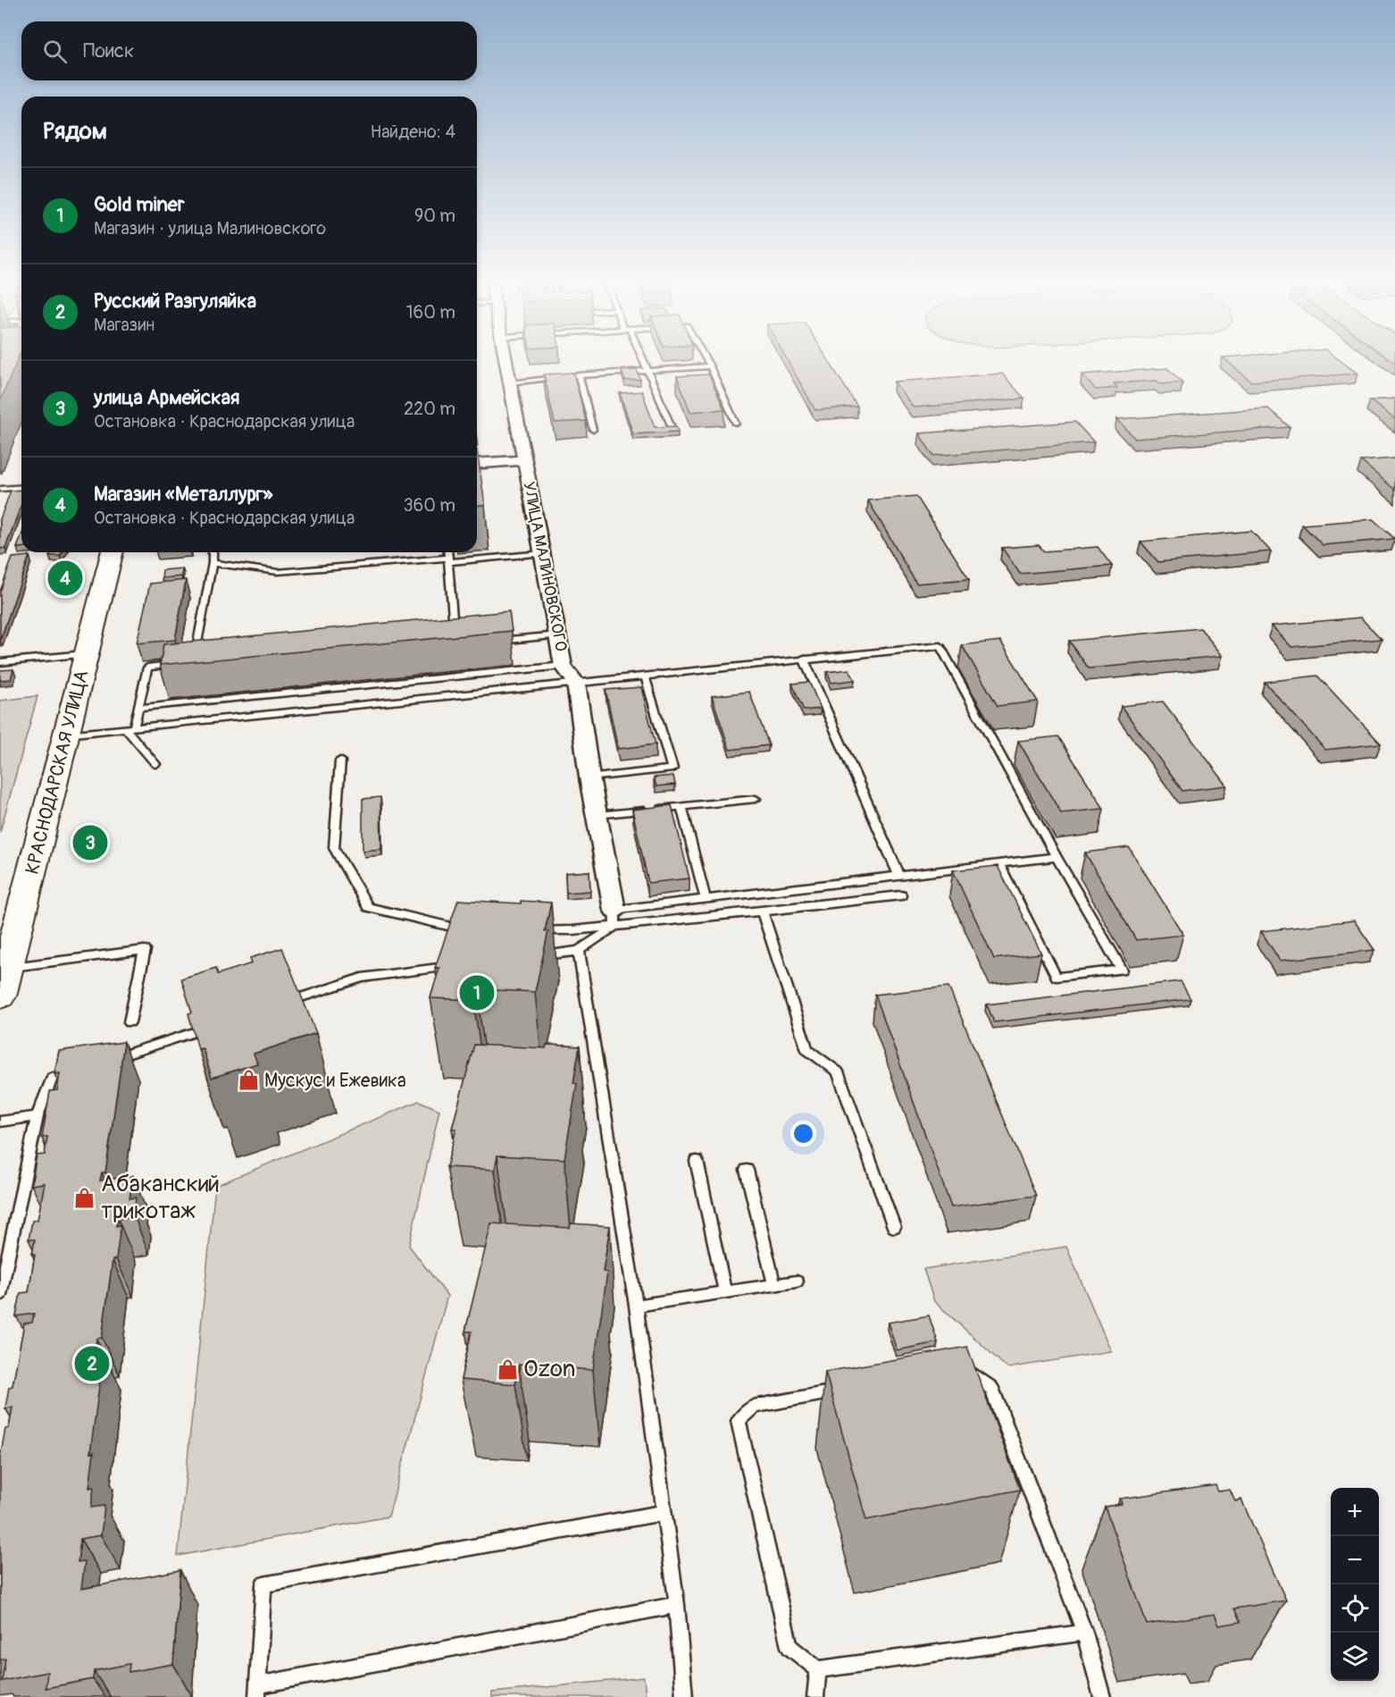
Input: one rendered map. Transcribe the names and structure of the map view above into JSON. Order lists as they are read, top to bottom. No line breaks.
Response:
{"streets":{"main road":["КРАСНОДАРСКАЯ УЛИЦА"],"street":["УЛИЦА МАЛИНОВСКОГО"]},"places":{"shop":["Мускус и Ежевика","Абаканский трикотаж","Ozon"]},"page":{"search":"Поиск","heading":["Рядом","Найдено: 4"],"list":[{"mark":"1","name":"Gold miner","note":"Магазин · улица Малиновского","value":"90 m"},{"mark":"2","name":"Русский Разгуляйка","note":"Магазин","value":"160 m"},{"mark":"3","name":"улица Армейская","note":"Остановка · Краснодарская улица","value":"220 m"},{"mark":"4","name":"Магазин «Металлург»","note":"Остановка · Краснодарская улица","value":"360 m"}],"pins":["4","3","1","2"],"map_buttons":["+","−"]}}
